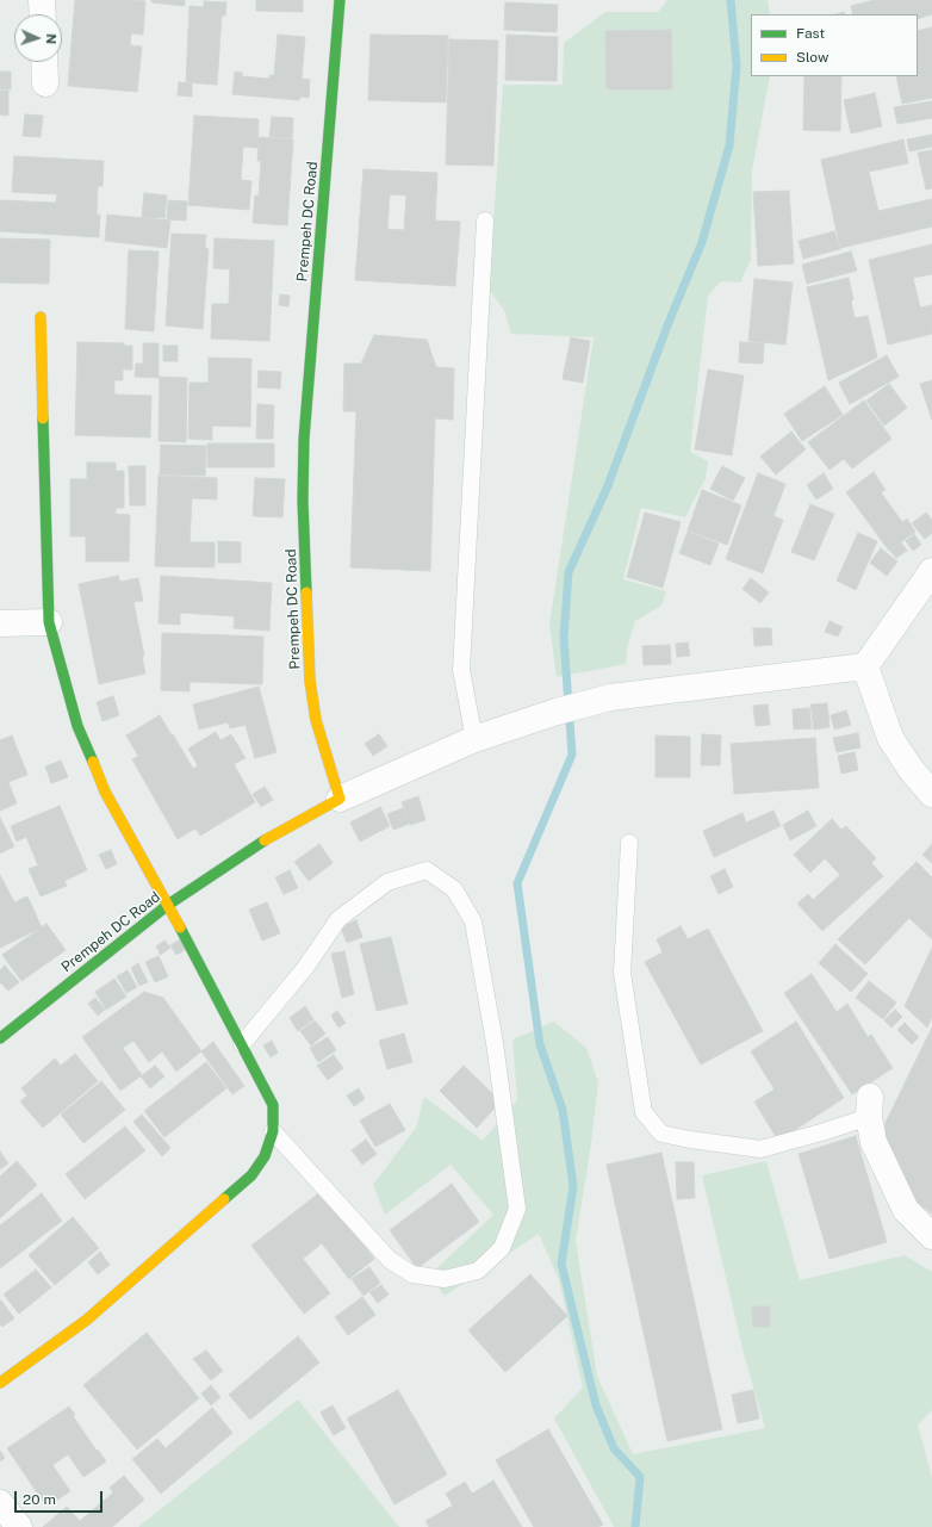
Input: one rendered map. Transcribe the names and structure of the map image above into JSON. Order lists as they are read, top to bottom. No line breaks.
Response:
{"streets":{"street":["Prempeh DC Road"]},"legend":["Fast","Slow"],"scale_bar":"20 m","north":"right"}
